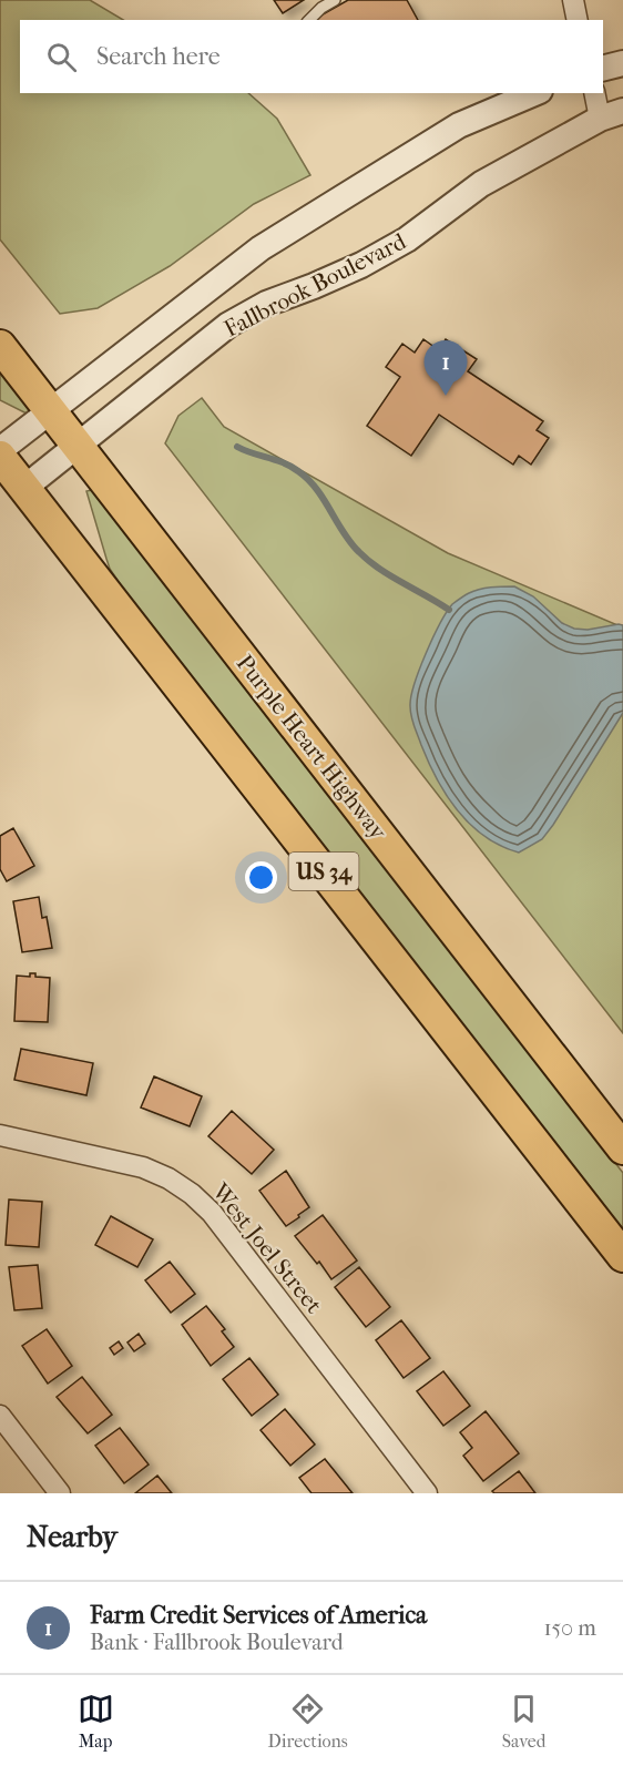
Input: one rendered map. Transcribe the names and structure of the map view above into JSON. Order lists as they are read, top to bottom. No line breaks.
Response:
{"streets":{"main road":["Purple Heart Highway","US 34"],"street":["Fallbrook Boulevard","West Joel Street"]},"crossings":[["Fallbrook Boulevard","Purple Heart Highway"],["Fallbrook Boulevard","US 34"]],"page":{"search":"Search here","pins":"1","heading":"Nearby","list":[{"mark":"1","name":"Farm Credit Services of America","note":"Bank · Fallbrook Boulevard","value":"150 m"}],"nav":["Map","Directions","Saved"]}}
